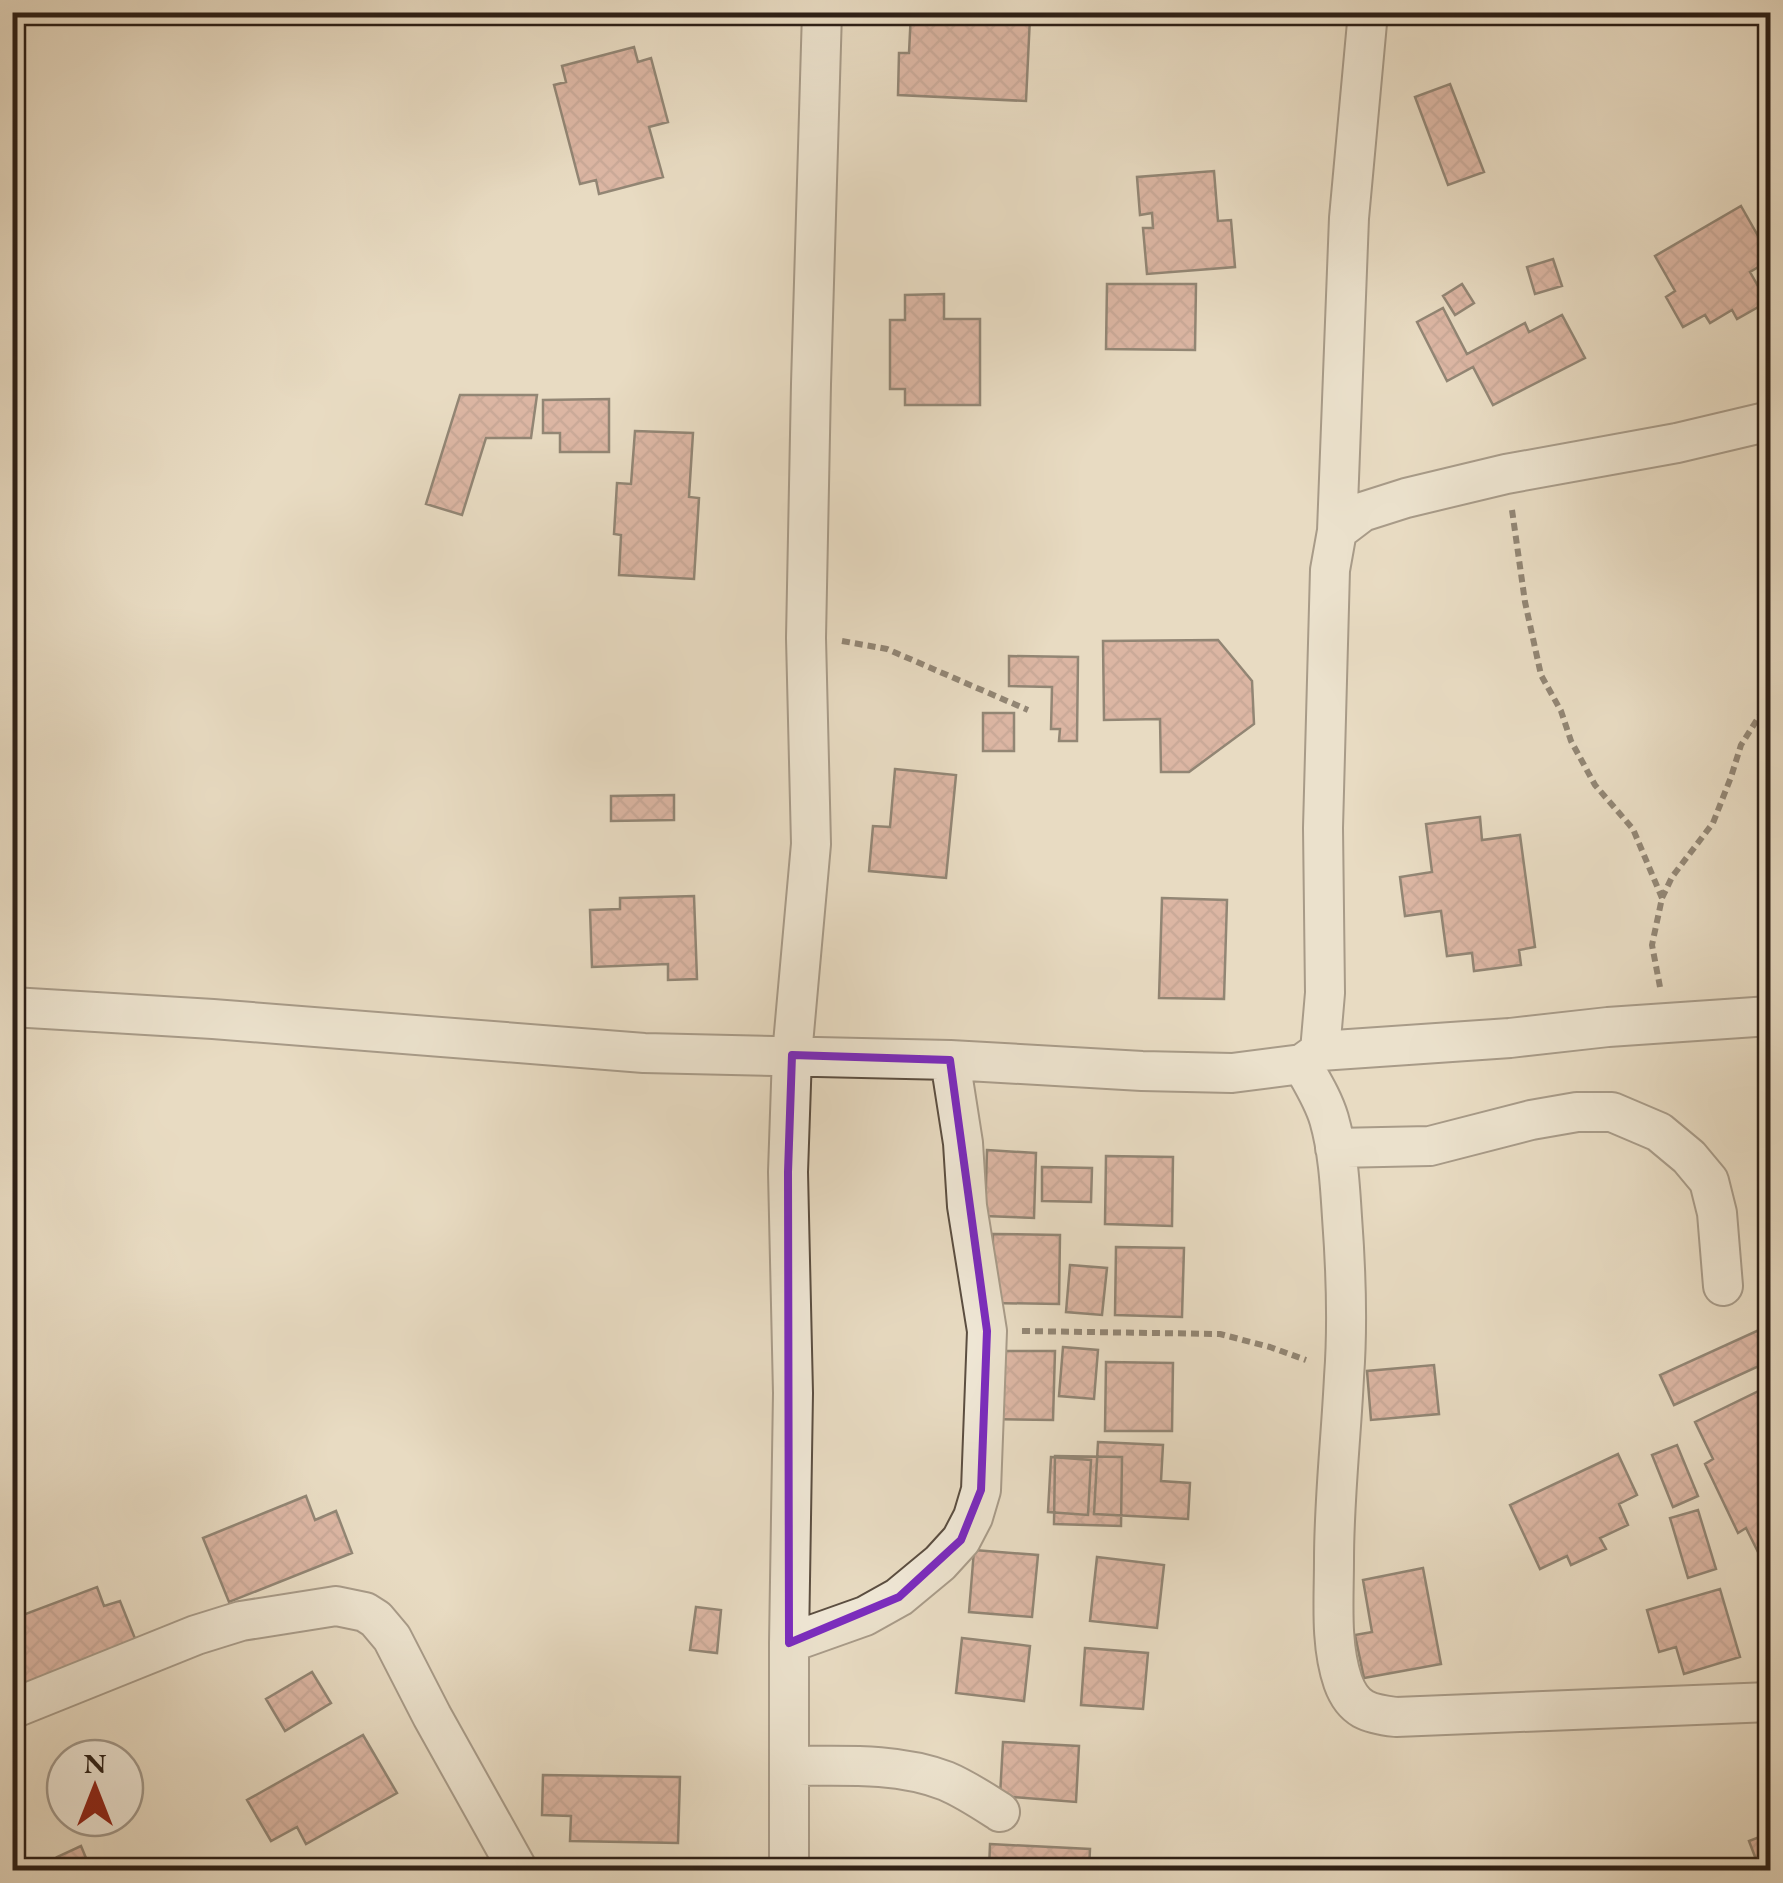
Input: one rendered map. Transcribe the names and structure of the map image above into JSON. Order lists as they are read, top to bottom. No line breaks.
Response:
{"north":"top"}
